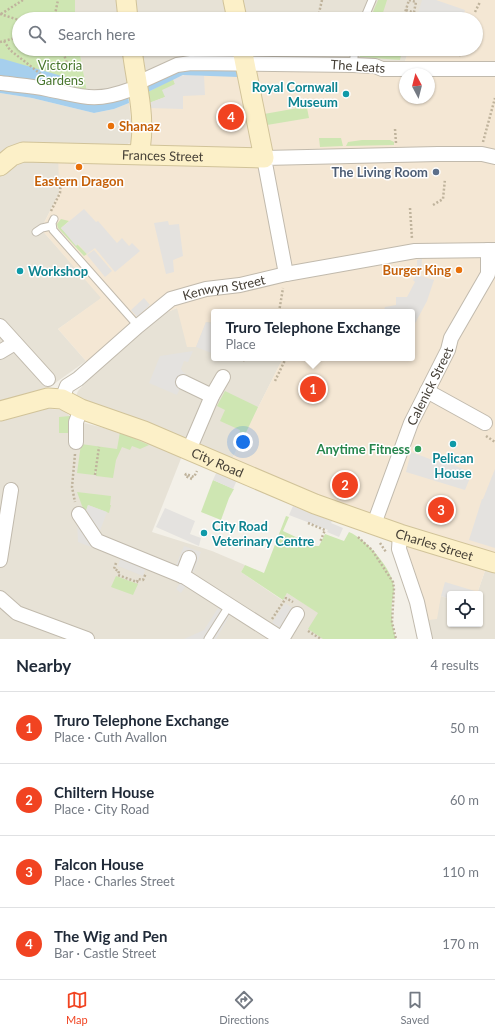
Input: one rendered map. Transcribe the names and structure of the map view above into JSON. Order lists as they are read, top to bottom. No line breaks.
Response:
{"streets":{"street":["The Leats","Frances Street","Kenwyn Street","Calenick Street","City Road","Charles Street"]},"crossings":[["Kenwyn Street","Calenick Street"],["Kenwyn Street","City Road"],["Calenick Street","City Road"],["Calenick Street","Charles Street"],["City Road","Charles Street"]],"parks":["Victoria Gardens"],"places":["Royal Cornwall Museum","Shanaz","Eastern Dragon","The Living Room","Burger King","Workshop","Pelican House","Anytime Fitness","City Road Veterinary Centre"],"north":"top","page":{"search":"Search here","pins":["4","1","2","3"],"popup":["Truro Telephone Exchange","Place"],"heading":["Nearby","4 results"],"list":[{"mark":"1","name":"Truro Telephone Exchange","note":"Place · Cuth Avallon","value":"50 m"},{"mark":"2","name":"Chiltern House","note":"Place · City Road","value":"60 m"},{"mark":"3","name":"Falcon House","note":"Place · Charles Street","value":"110 m"},{"mark":"4","name":"The Wig and Pen","note":"Bar · Castle Street","value":"170 m"}],"nav":["Map","Directions","Saved"]}}
